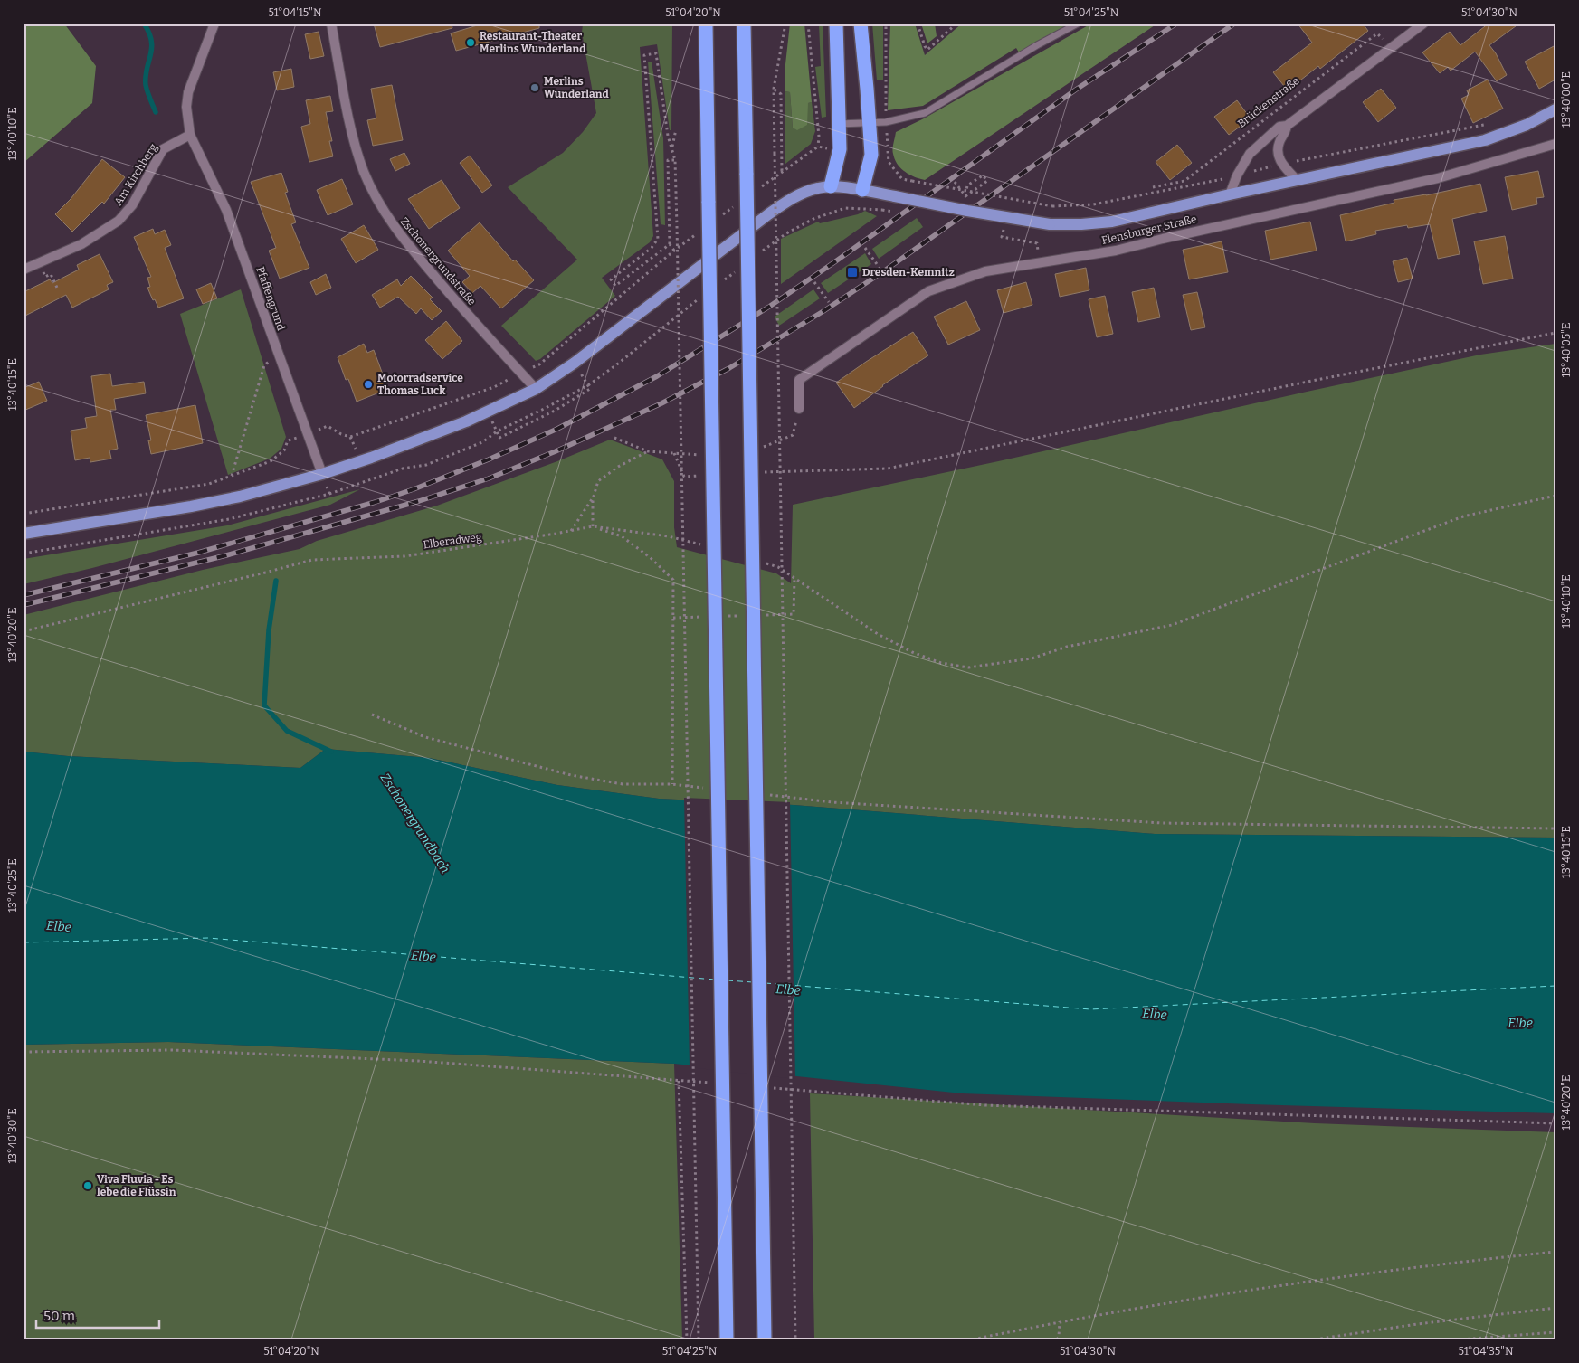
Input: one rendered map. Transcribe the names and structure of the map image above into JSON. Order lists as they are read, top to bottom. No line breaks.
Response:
{"streets":{"street":["Am Kirchberg","Flensburger Straße","Zschonergrundstraße","Pfaffengrund"],"path":["Brückenstraße","Elberadweg"]},"crossings":[["Am Kirchberg","Pfaffengrund"]],"water":["Zschonergrundbach","Elbe"],"places":{"other":["Restaurant-Theater Merlins Wunderland","Merlins Wunderland","Motorradservice Thomas Luck","Viva Fluvia - Es lebe die Flüssin"],"transit":["Dresden-Kemnitz"]},"scale_bar":"50 m","coordinates":["51°04'15\"N","51°04'20\"N","51°04'25\"N","51°04'30\"N","13°40'00\"E","13°40'10\"E","13°40'05\"E","13°40'15\"E","13°40'20\"E","13°40'25\"E","13°40'30\"E","51°04'35\"N"]}
